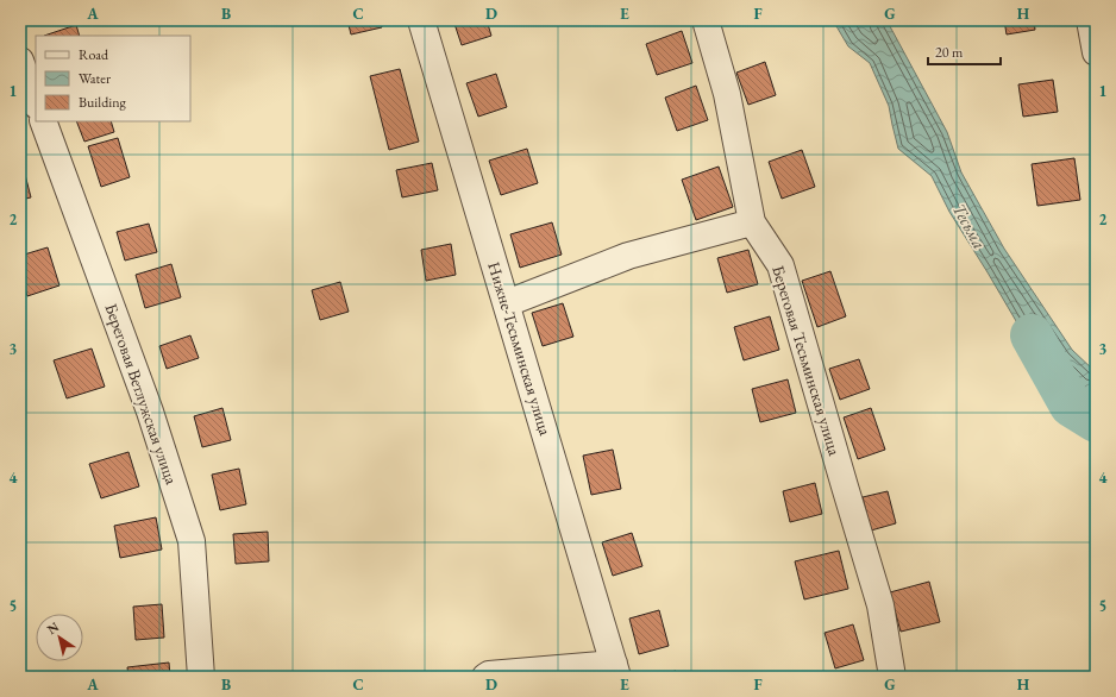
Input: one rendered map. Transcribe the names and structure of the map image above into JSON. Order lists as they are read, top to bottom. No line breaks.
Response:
{"streets":{"street":["Нижне-Тесьминская улица","Береговая Тесьминская улица","Береговая Ветлужская улица"]},"water":["Тесьма"],"legend":["Road","Water","Building"],"scale_bar":"20 m","north":"top left","grid":{"columns":["A","B","C","D","E","F","G","H"],"rows":["1","2","3","4","5"]}}
